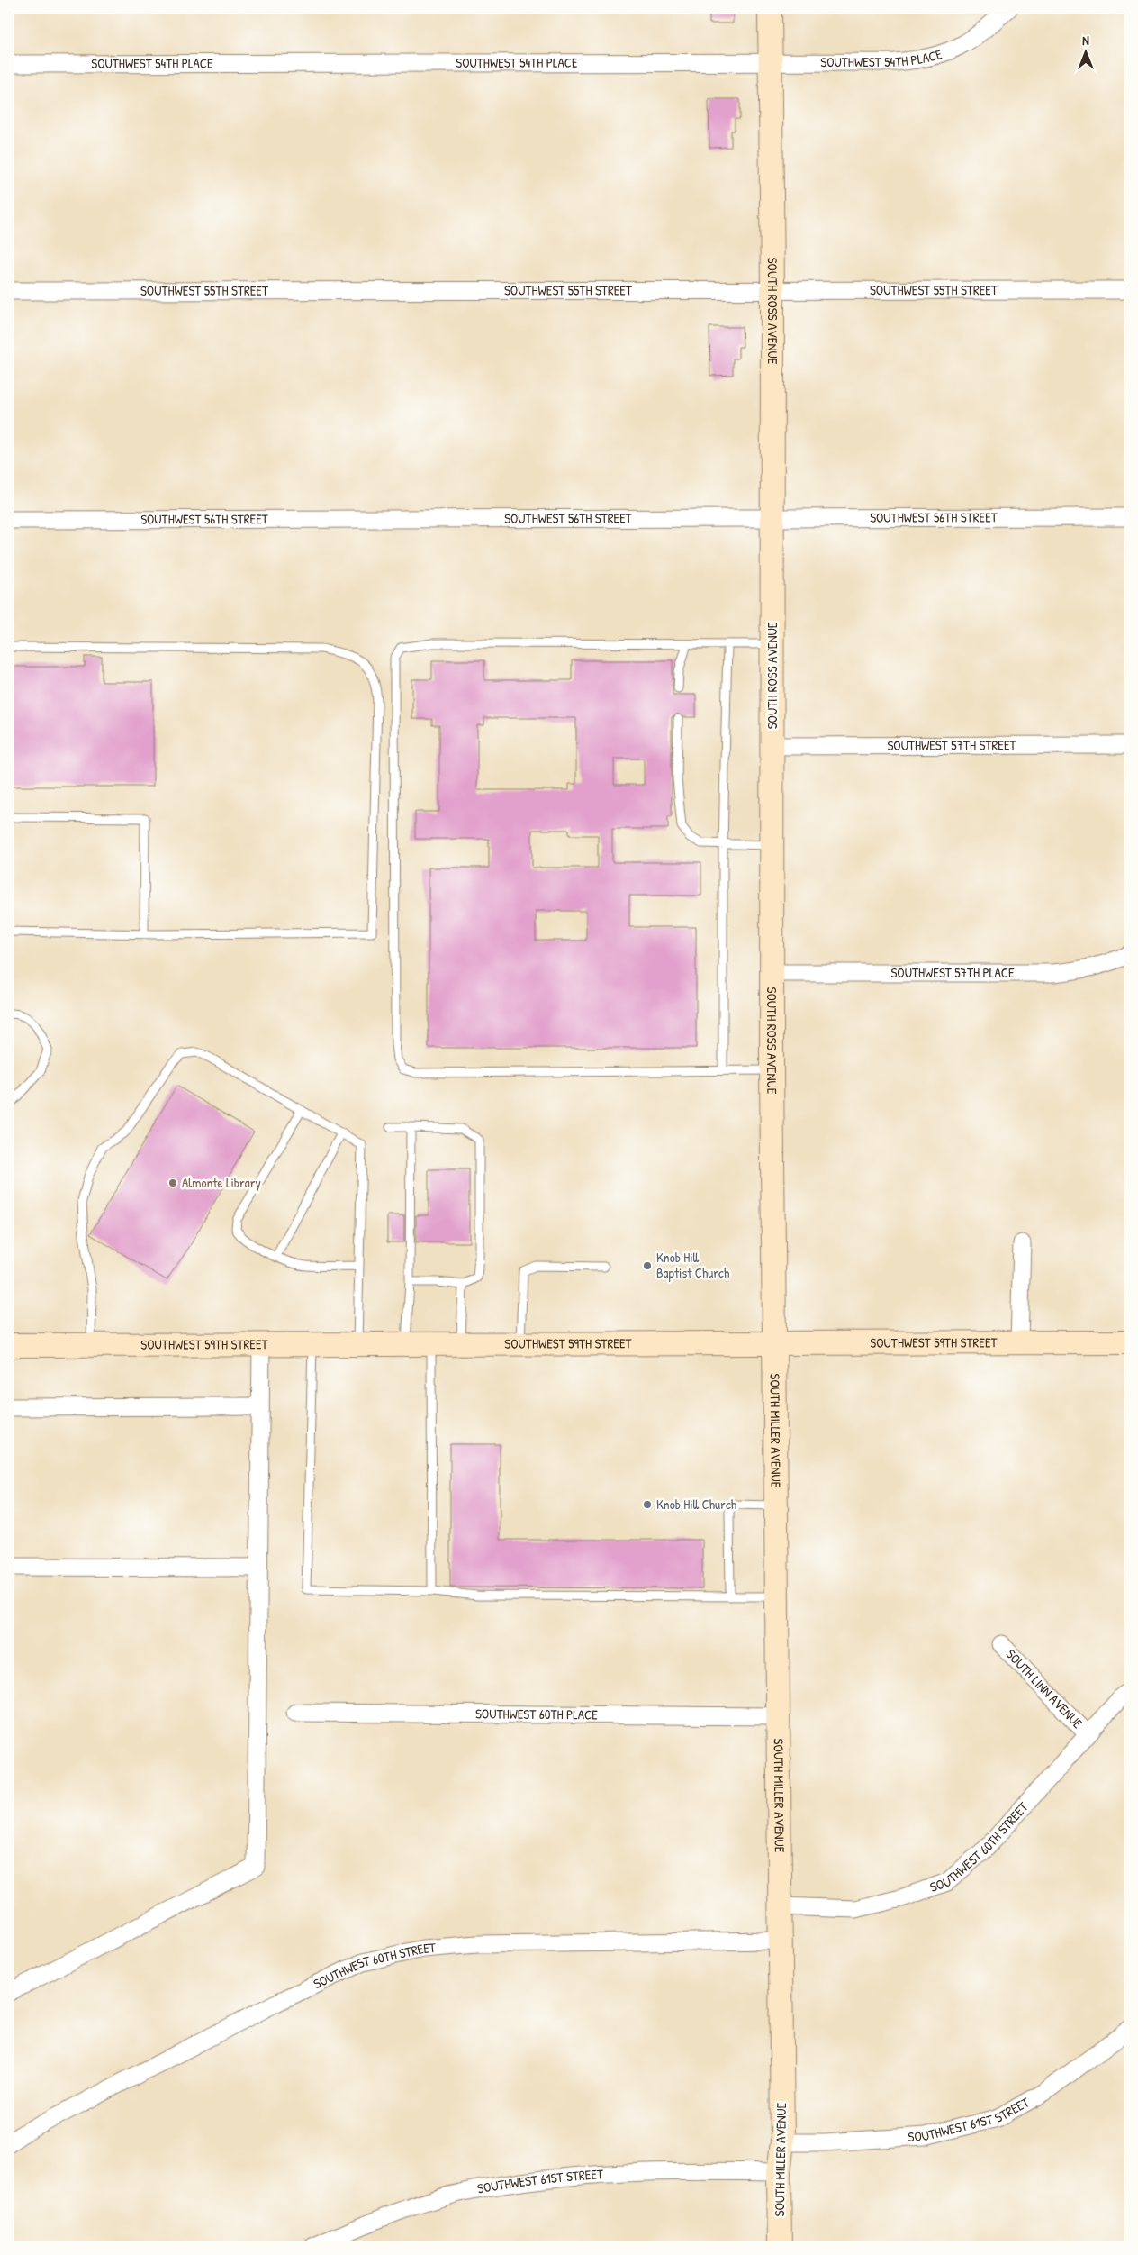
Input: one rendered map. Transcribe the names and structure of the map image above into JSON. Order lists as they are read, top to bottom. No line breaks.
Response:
{"streets":{"street":["SOUTHWEST 54TH PLACE","SOUTHWEST 55TH STREET","SOUTH ROSS AVENUE","SOUTHWEST 56TH STREET","SOUTHWEST 57TH STREET","SOUTHWEST 57TH PLACE","SOUTHWEST 59TH STREET","SOUTH MILLER AVENUE","SOUTH LINN AVENUE","SOUTHWEST 60TH PLACE","SOUTHWEST 60TH STREET","SOUTHWEST 61ST STREET"]},"crossings":[["SOUTHWEST 54TH PLACE","SOUTH ROSS AVENUE"],["SOUTHWEST 55TH STREET","SOUTH ROSS AVENUE"],["SOUTH ROSS AVENUE","SOUTHWEST 56TH STREET"],["SOUTH ROSS AVENUE","SOUTHWEST 57TH STREET"],["SOUTH ROSS AVENUE","SOUTHWEST 57TH PLACE"],["SOUTH ROSS AVENUE","SOUTHWEST 59TH STREET"],["SOUTH ROSS AVENUE","SOUTH MILLER AVENUE"],["SOUTHWEST 59TH STREET","SOUTH MILLER AVENUE"],["SOUTH MILLER AVENUE","SOUTHWEST 60TH PLACE"],["SOUTH MILLER AVENUE","SOUTHWEST 60TH STREET"],["SOUTH MILLER AVENUE","SOUTHWEST 61ST STREET"],["SOUTH LINN AVENUE","SOUTHWEST 60TH STREET"]],"places":["Almonte Library","Knob Hill Baptist Church","Knob Hill Church"],"north":"top"}
